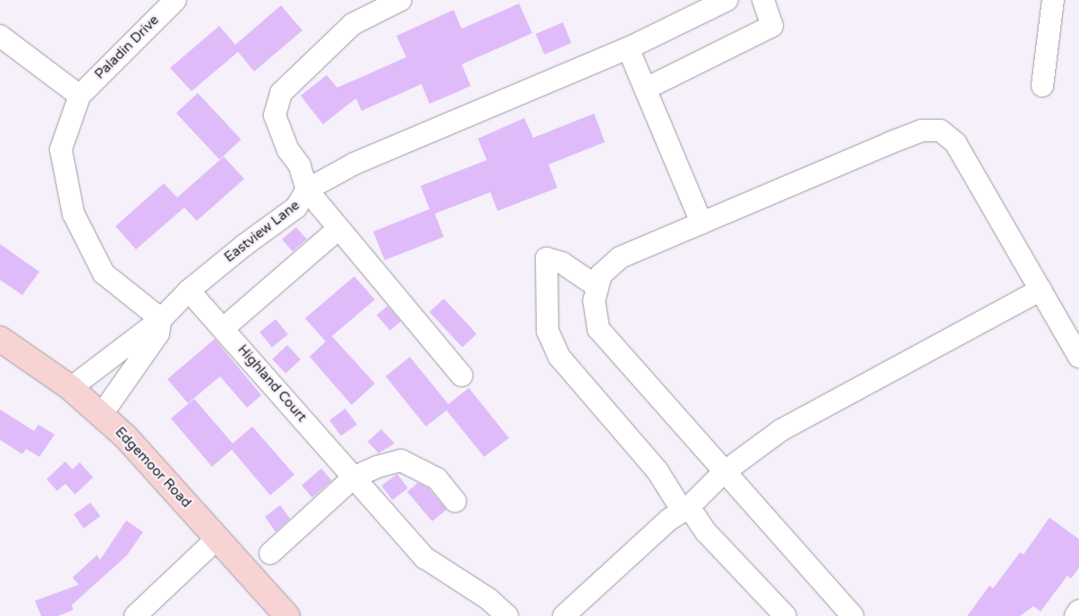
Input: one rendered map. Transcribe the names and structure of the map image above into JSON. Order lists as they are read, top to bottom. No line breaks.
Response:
{"streets":{"main road":["Edgemoor Road"],"street":["Paladin Drive","Eastview Lane","Highland Court"]},"crossings":[["Paladin Drive","Eastview Lane"],["Eastview Lane","Highland Court"],["Eastview Lane","Edgemoor Road"]]}
